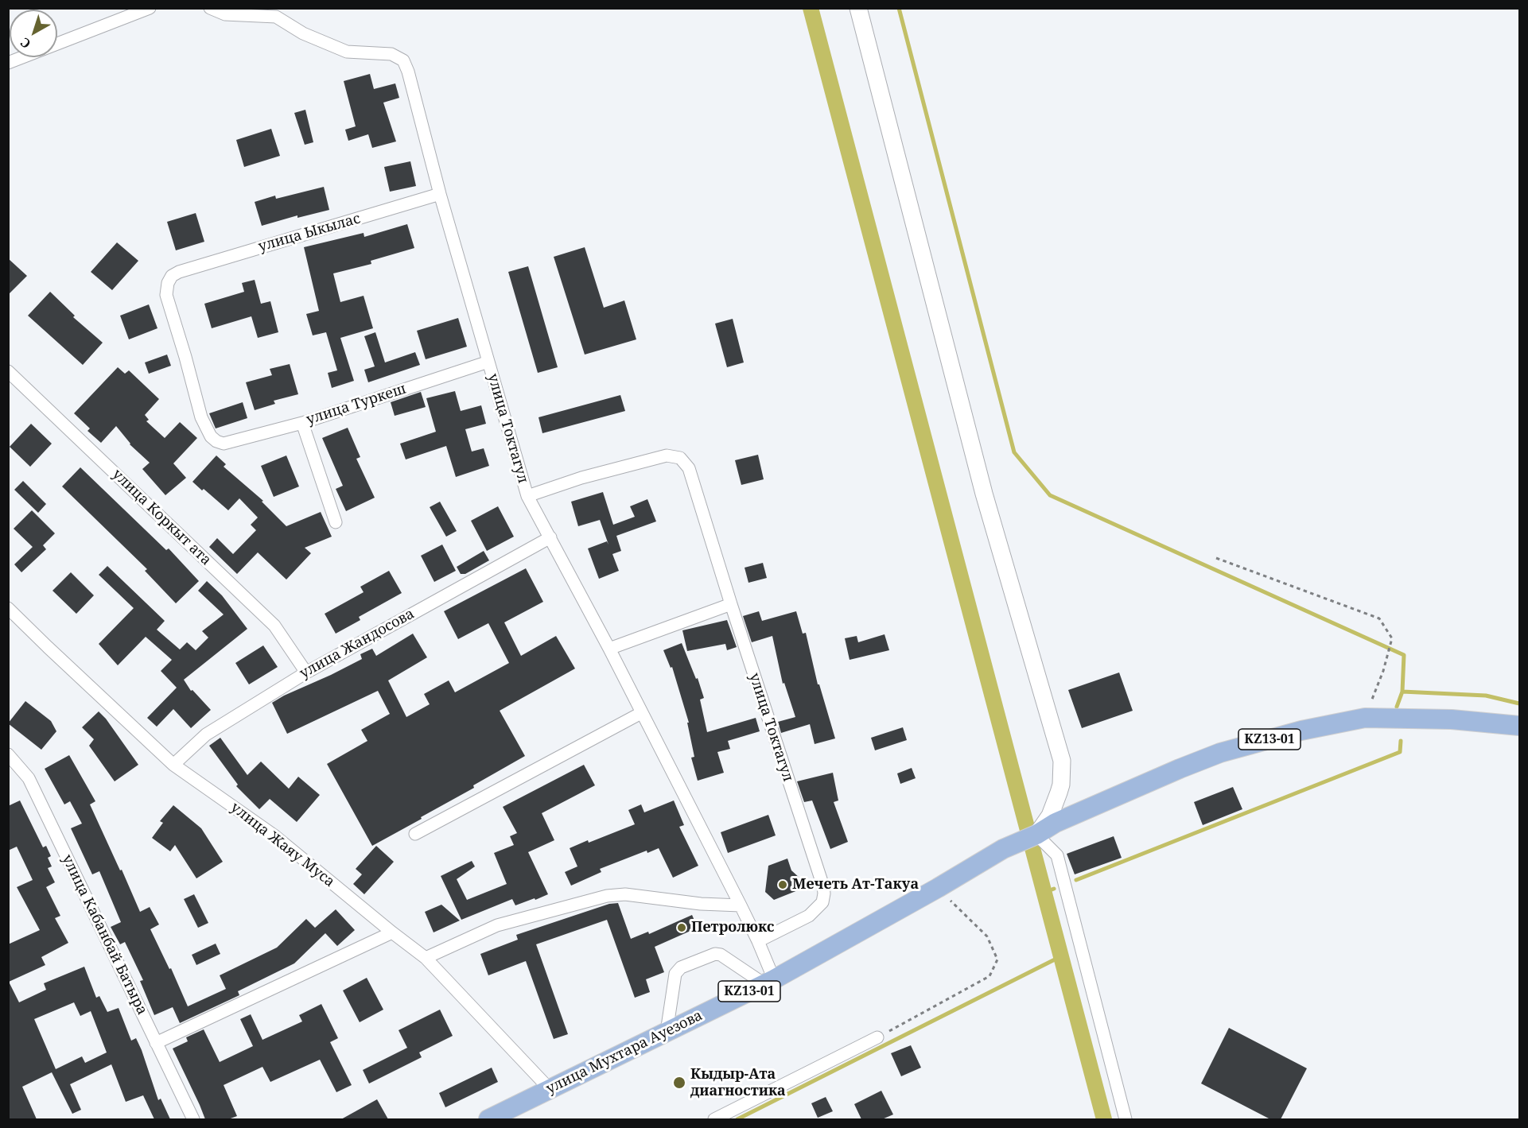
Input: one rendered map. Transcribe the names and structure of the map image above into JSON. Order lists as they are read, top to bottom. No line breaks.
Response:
{"streets":{"main road":["KZ13-01","улица Мухтара Ауезова"],"street":["улица Ыкылас","улица Туркеш","улица Токтагул","улица Коркыт ата","улица Жандосова","улица Жаяу Муса","улица Кабанбай Батыра"]},"crossings":[["улица Ыкылас","улица Туркеш"],["улица Ыкылас","улица Токтагул"],["улица Туркеш","улица Токтагул"],["улица Токтагул","улица Жандосова"],["улица Токтагул","улица Мухтара Ауезова"],["улица Коркыт ата","улица Жандосова"],["улица Жандосова","улица Жаяу Муса"],["KZ13-01","улица Мухтара Ауезова"],["улица Жаяу Муса","улица Мухтара Ауезова"]],"places":["Мечеть Ат-Такуа","Петролюкс","Кыдыр-Ата диагностика"],"north":"bottom left"}
